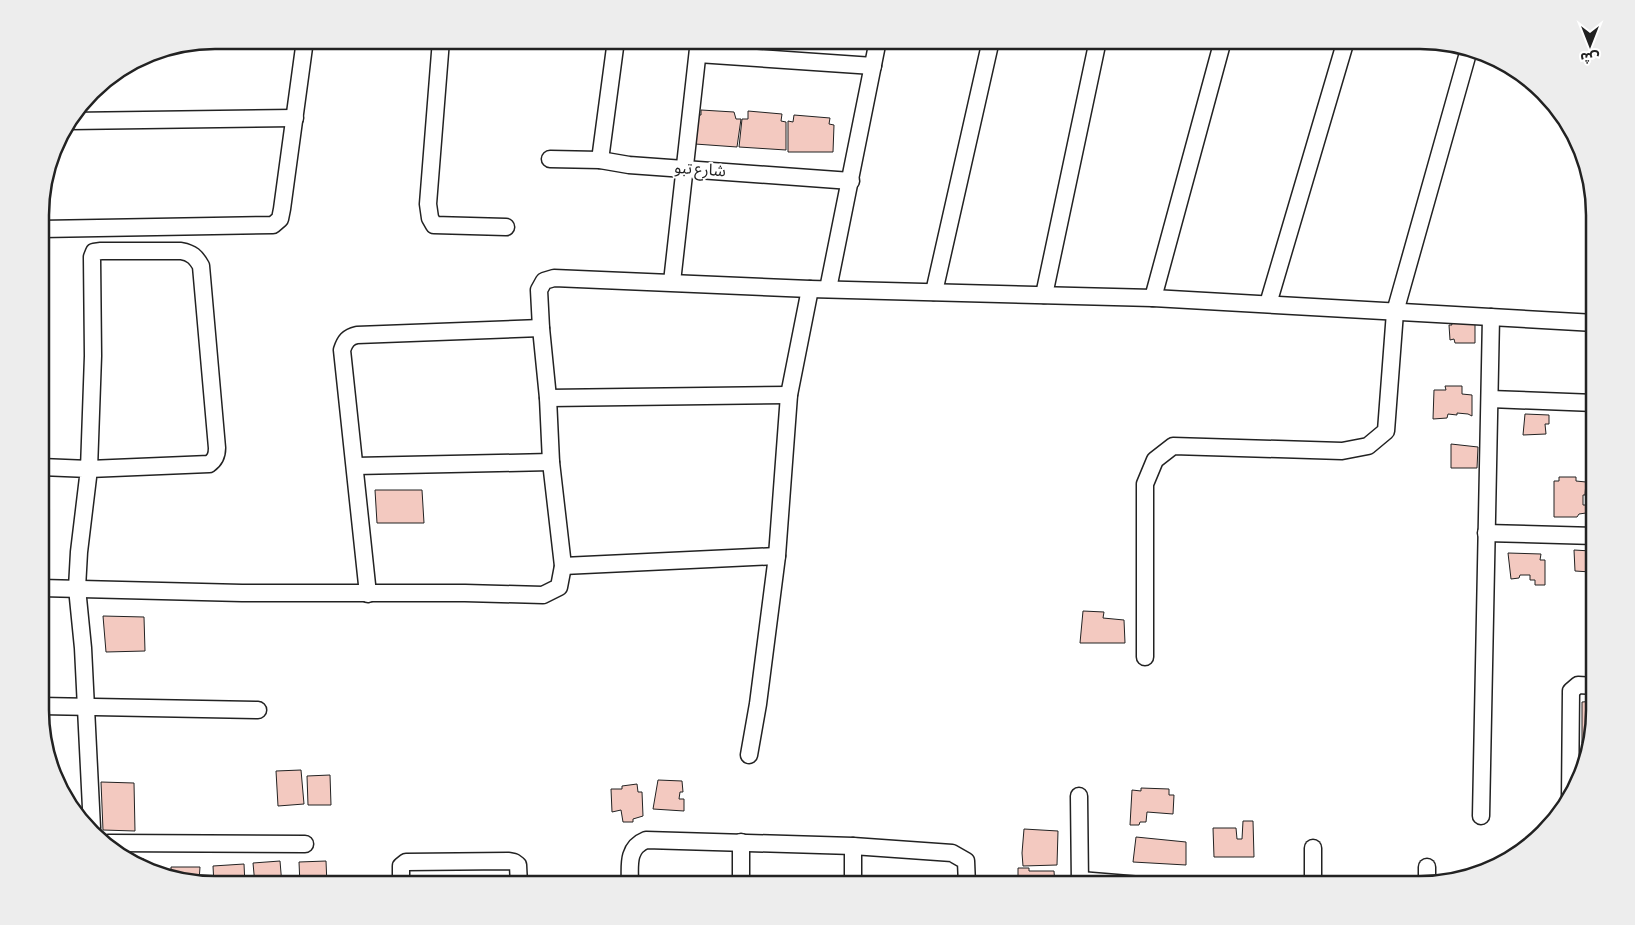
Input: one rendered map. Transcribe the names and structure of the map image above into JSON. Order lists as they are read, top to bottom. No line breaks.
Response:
{"streets":{"street":["شارع تبو"]},"north":"bottom"}
